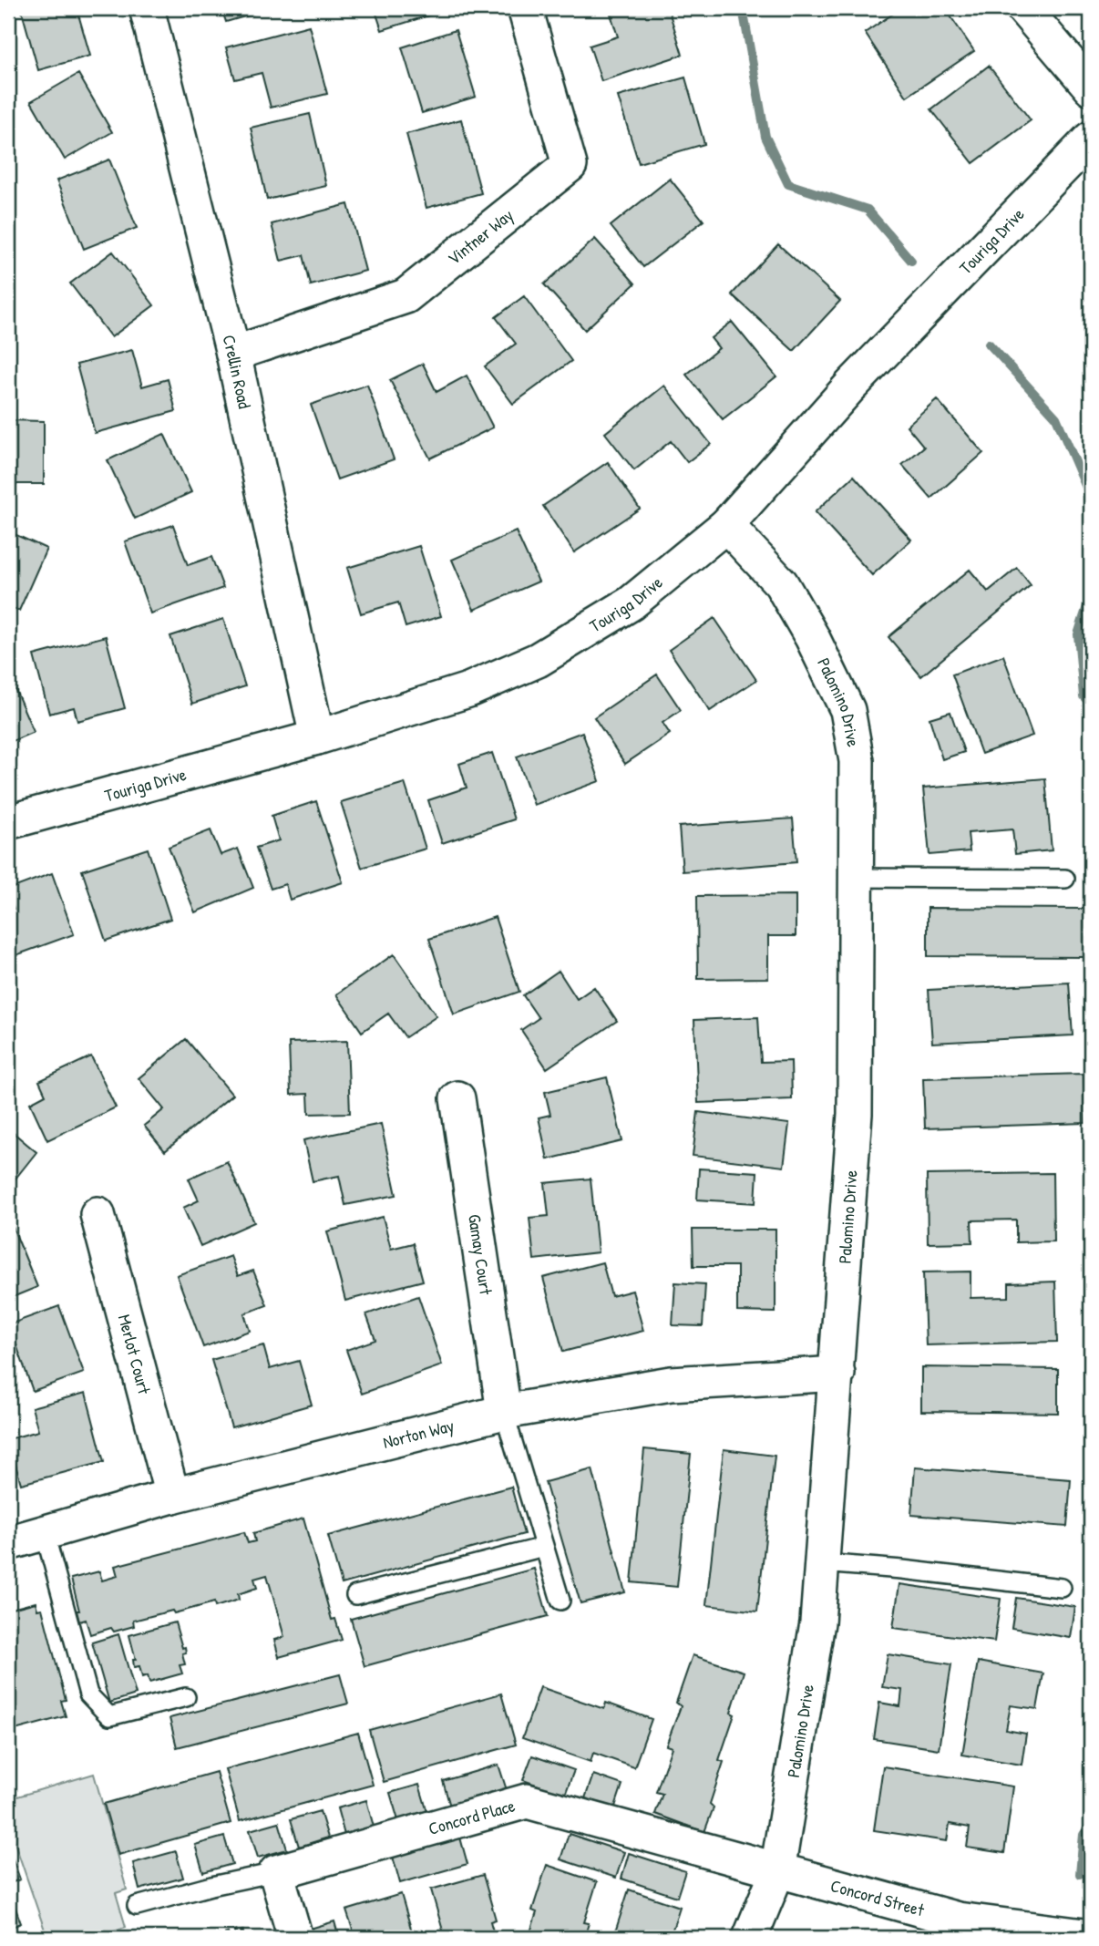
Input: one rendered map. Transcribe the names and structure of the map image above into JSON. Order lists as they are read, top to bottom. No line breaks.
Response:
{"streets":{"street":["Vintner Way","Touriga Drive","Crellin Road","Palomino Drive","Gamay Court","Merlot Court","Norton Way","Concord Place","Concord Street"]},"crossings":[["Vintner Way","Crellin Road"],["Touriga Drive","Crellin Road"],["Touriga Drive","Palomino Drive"],["Palomino Drive","Norton Way"],["Palomino Drive","Concord Place"],["Palomino Drive","Concord Street"],["Gamay Court","Norton Way"],["Merlot Court","Norton Way"],["Concord Place","Concord Street"]]}
